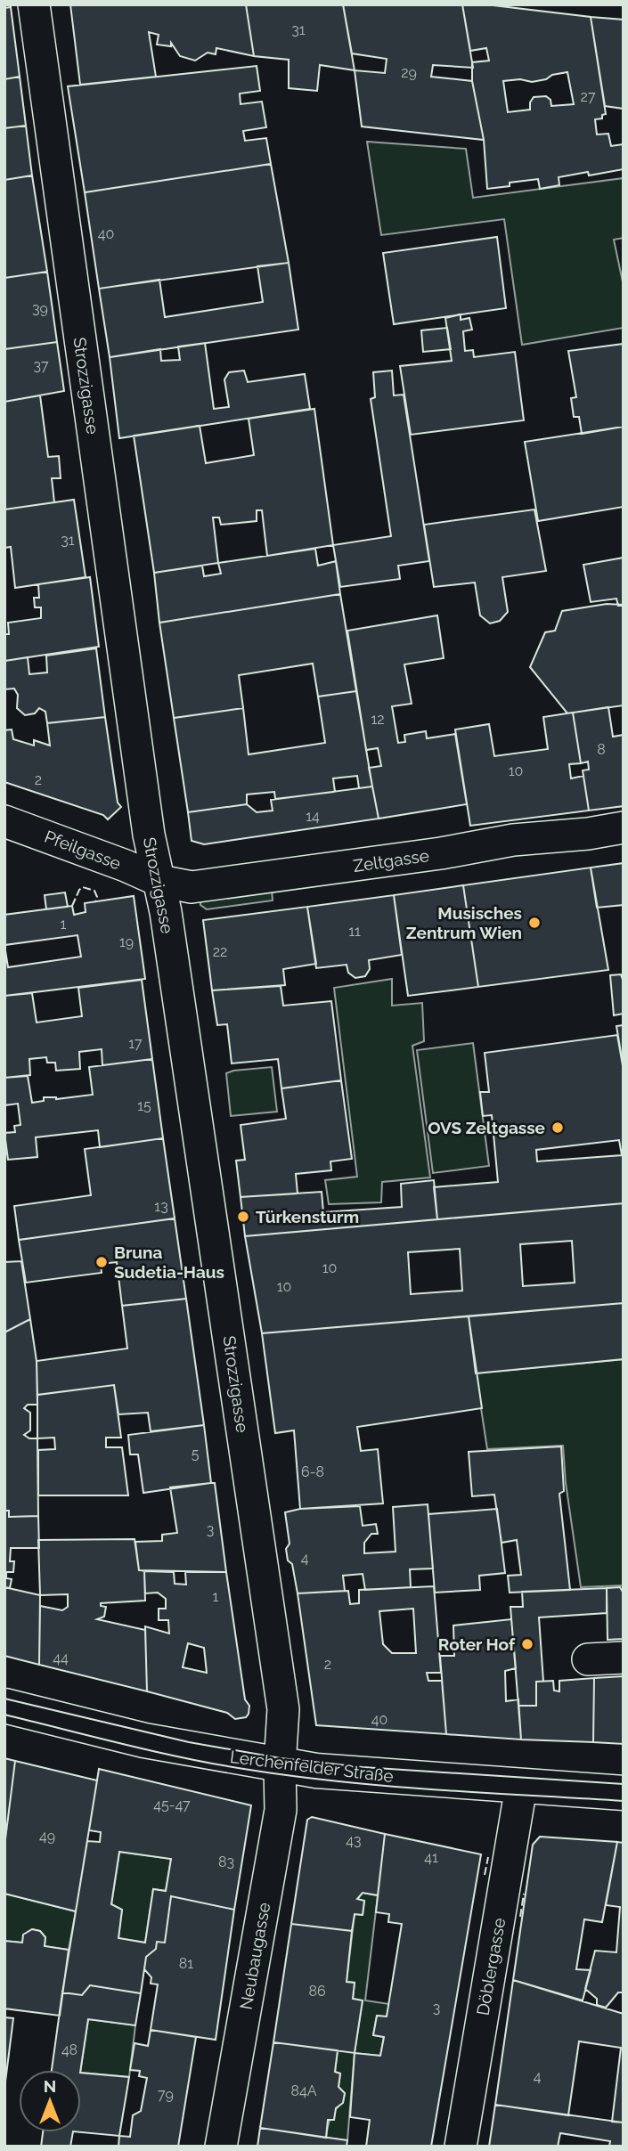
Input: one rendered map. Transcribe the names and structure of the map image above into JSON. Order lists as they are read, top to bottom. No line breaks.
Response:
{"streets":{"main road":["Lerchenfelder Straße"],"street":["Strozzigasse","Pfeilgasse","Zeltgasse","Neubaugasse","Döblergasse"]},"crossings":[["Strozzigasse","Pfeilgasse"],["Strozzigasse","Zeltgasse"],["Strozzigasse","Lerchenfelder Straße"],["Strozzigasse","Neubaugasse"],["Pfeilgasse","Zeltgasse"],["Lerchenfelder Straße","Neubaugasse"],["Lerchenfelder Straße","Döblergasse"]],"places":["Musisches Zentrum Wien","OVS Zeltgasse","Türkensturm","Bruna Sudetia-Haus","Roter Hof"],"house_numbers":["31","29","27","40","39","37","31","12","8","10","2","14","1","11","19","22","17","15","13","10","10","5","6-8","3","4","1","44","2","40","45-47","49","43","41","83","81","86","3","48","4","84A","79"],"north":"top"}
